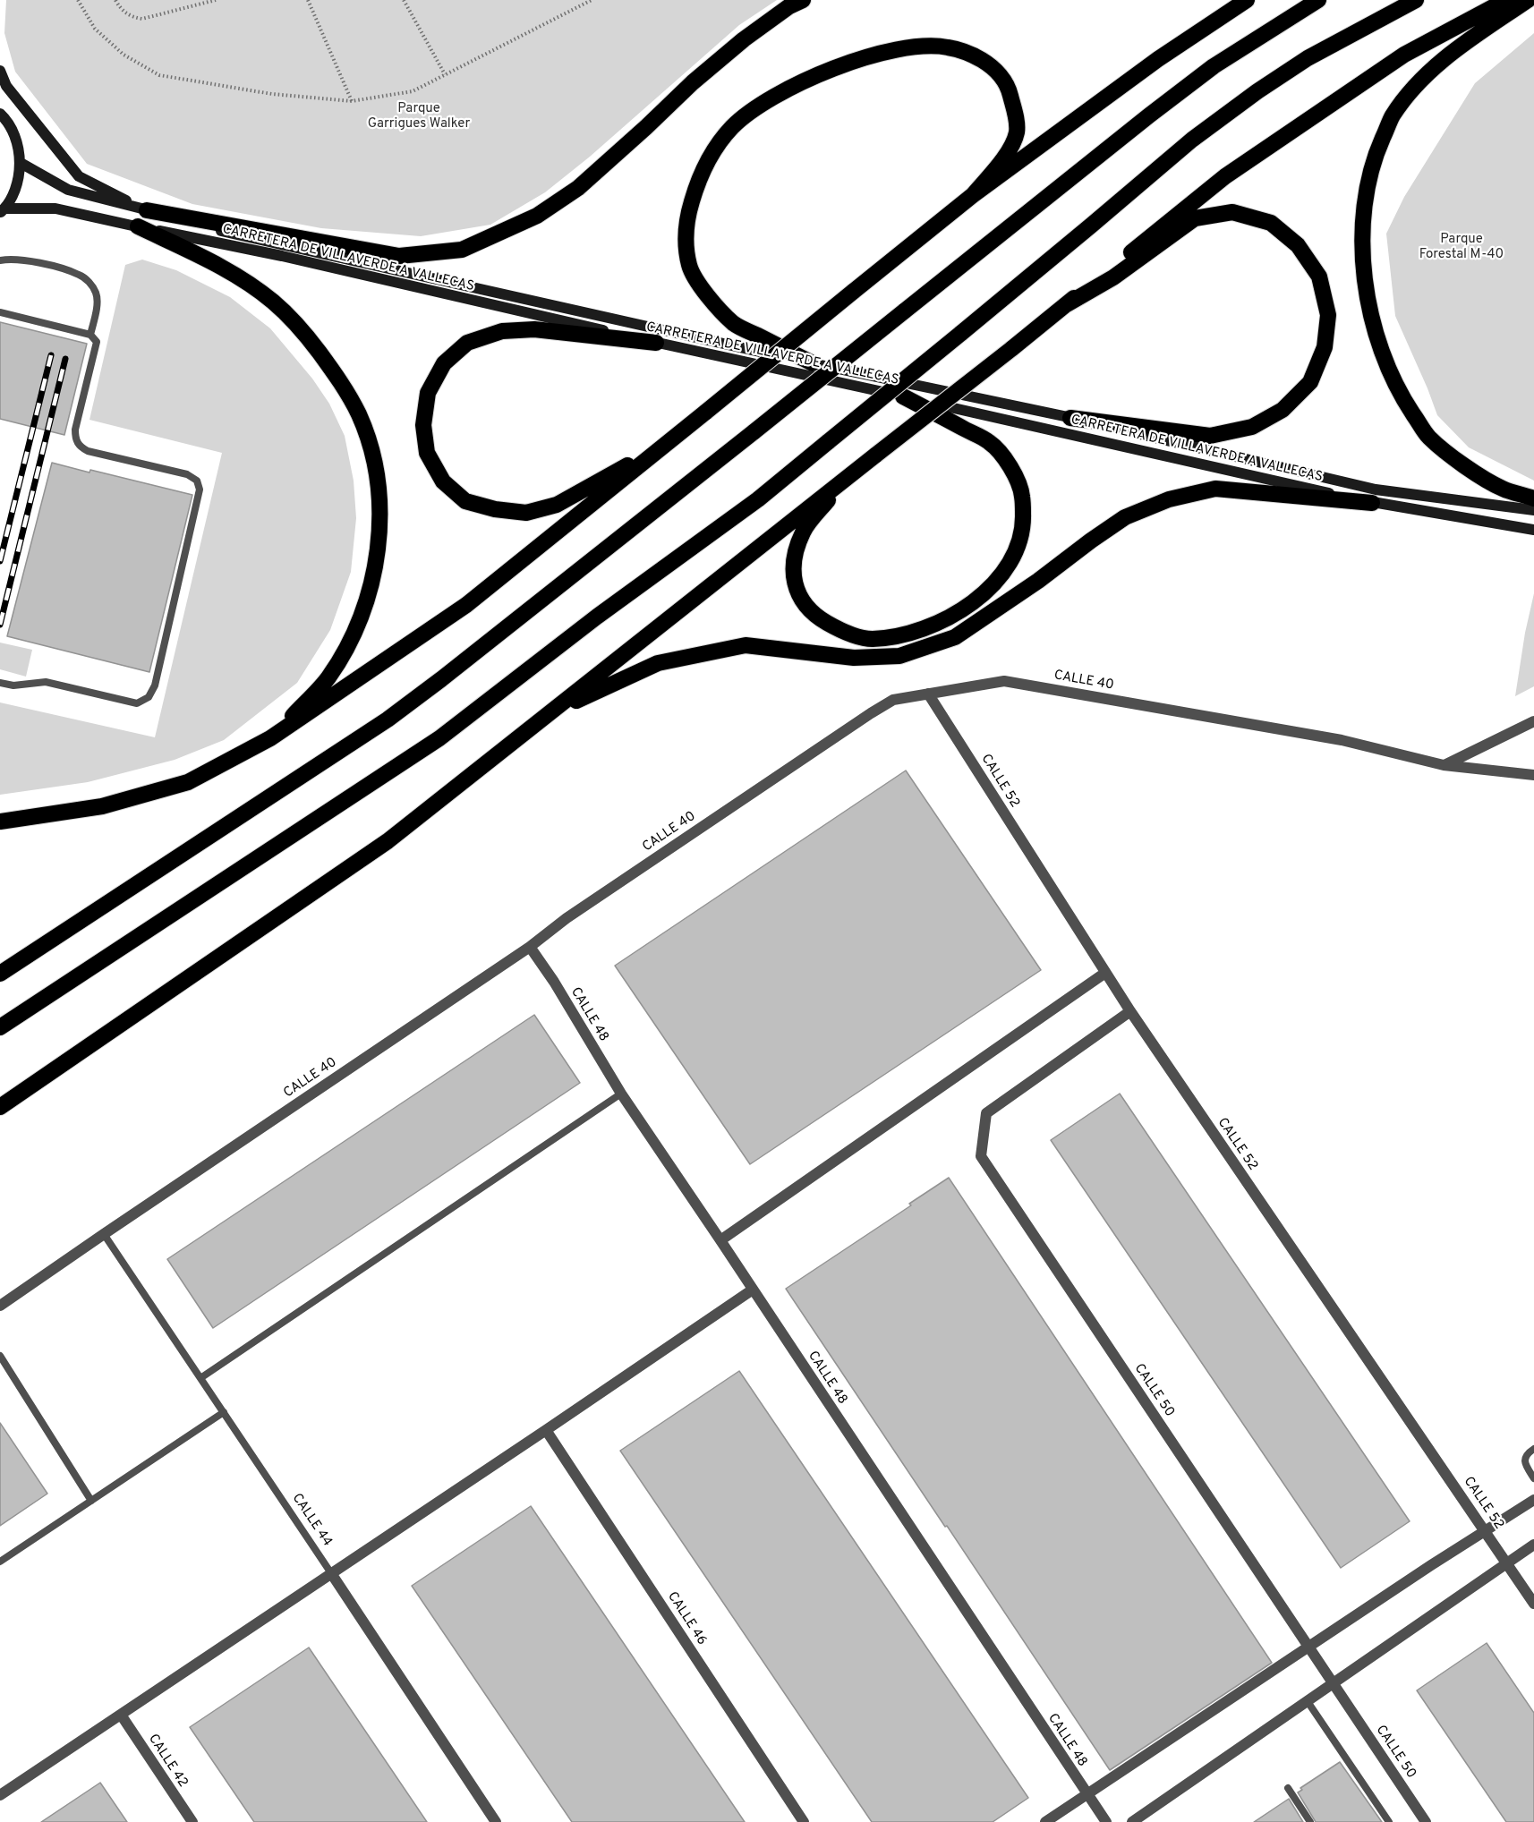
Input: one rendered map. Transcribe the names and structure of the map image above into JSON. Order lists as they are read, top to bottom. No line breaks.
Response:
{"streets":{"main road":["CARRETERA DE VILLAVERDE A VALLECAS"],"street":["CALLE 40","CALLE 52","CALLE 48","CALLE 50","CALLE 44","CALLE 46","CALLE 42"]},"crossings":[["CALLE 40","CALLE 52"],["CALLE 40","CALLE 48"],["CALLE 40","CALLE 44"],["CALLE 52","CALLE 50"]],"parks":["Parque Garrigues Walker","Parque Forestal M-40"]}
